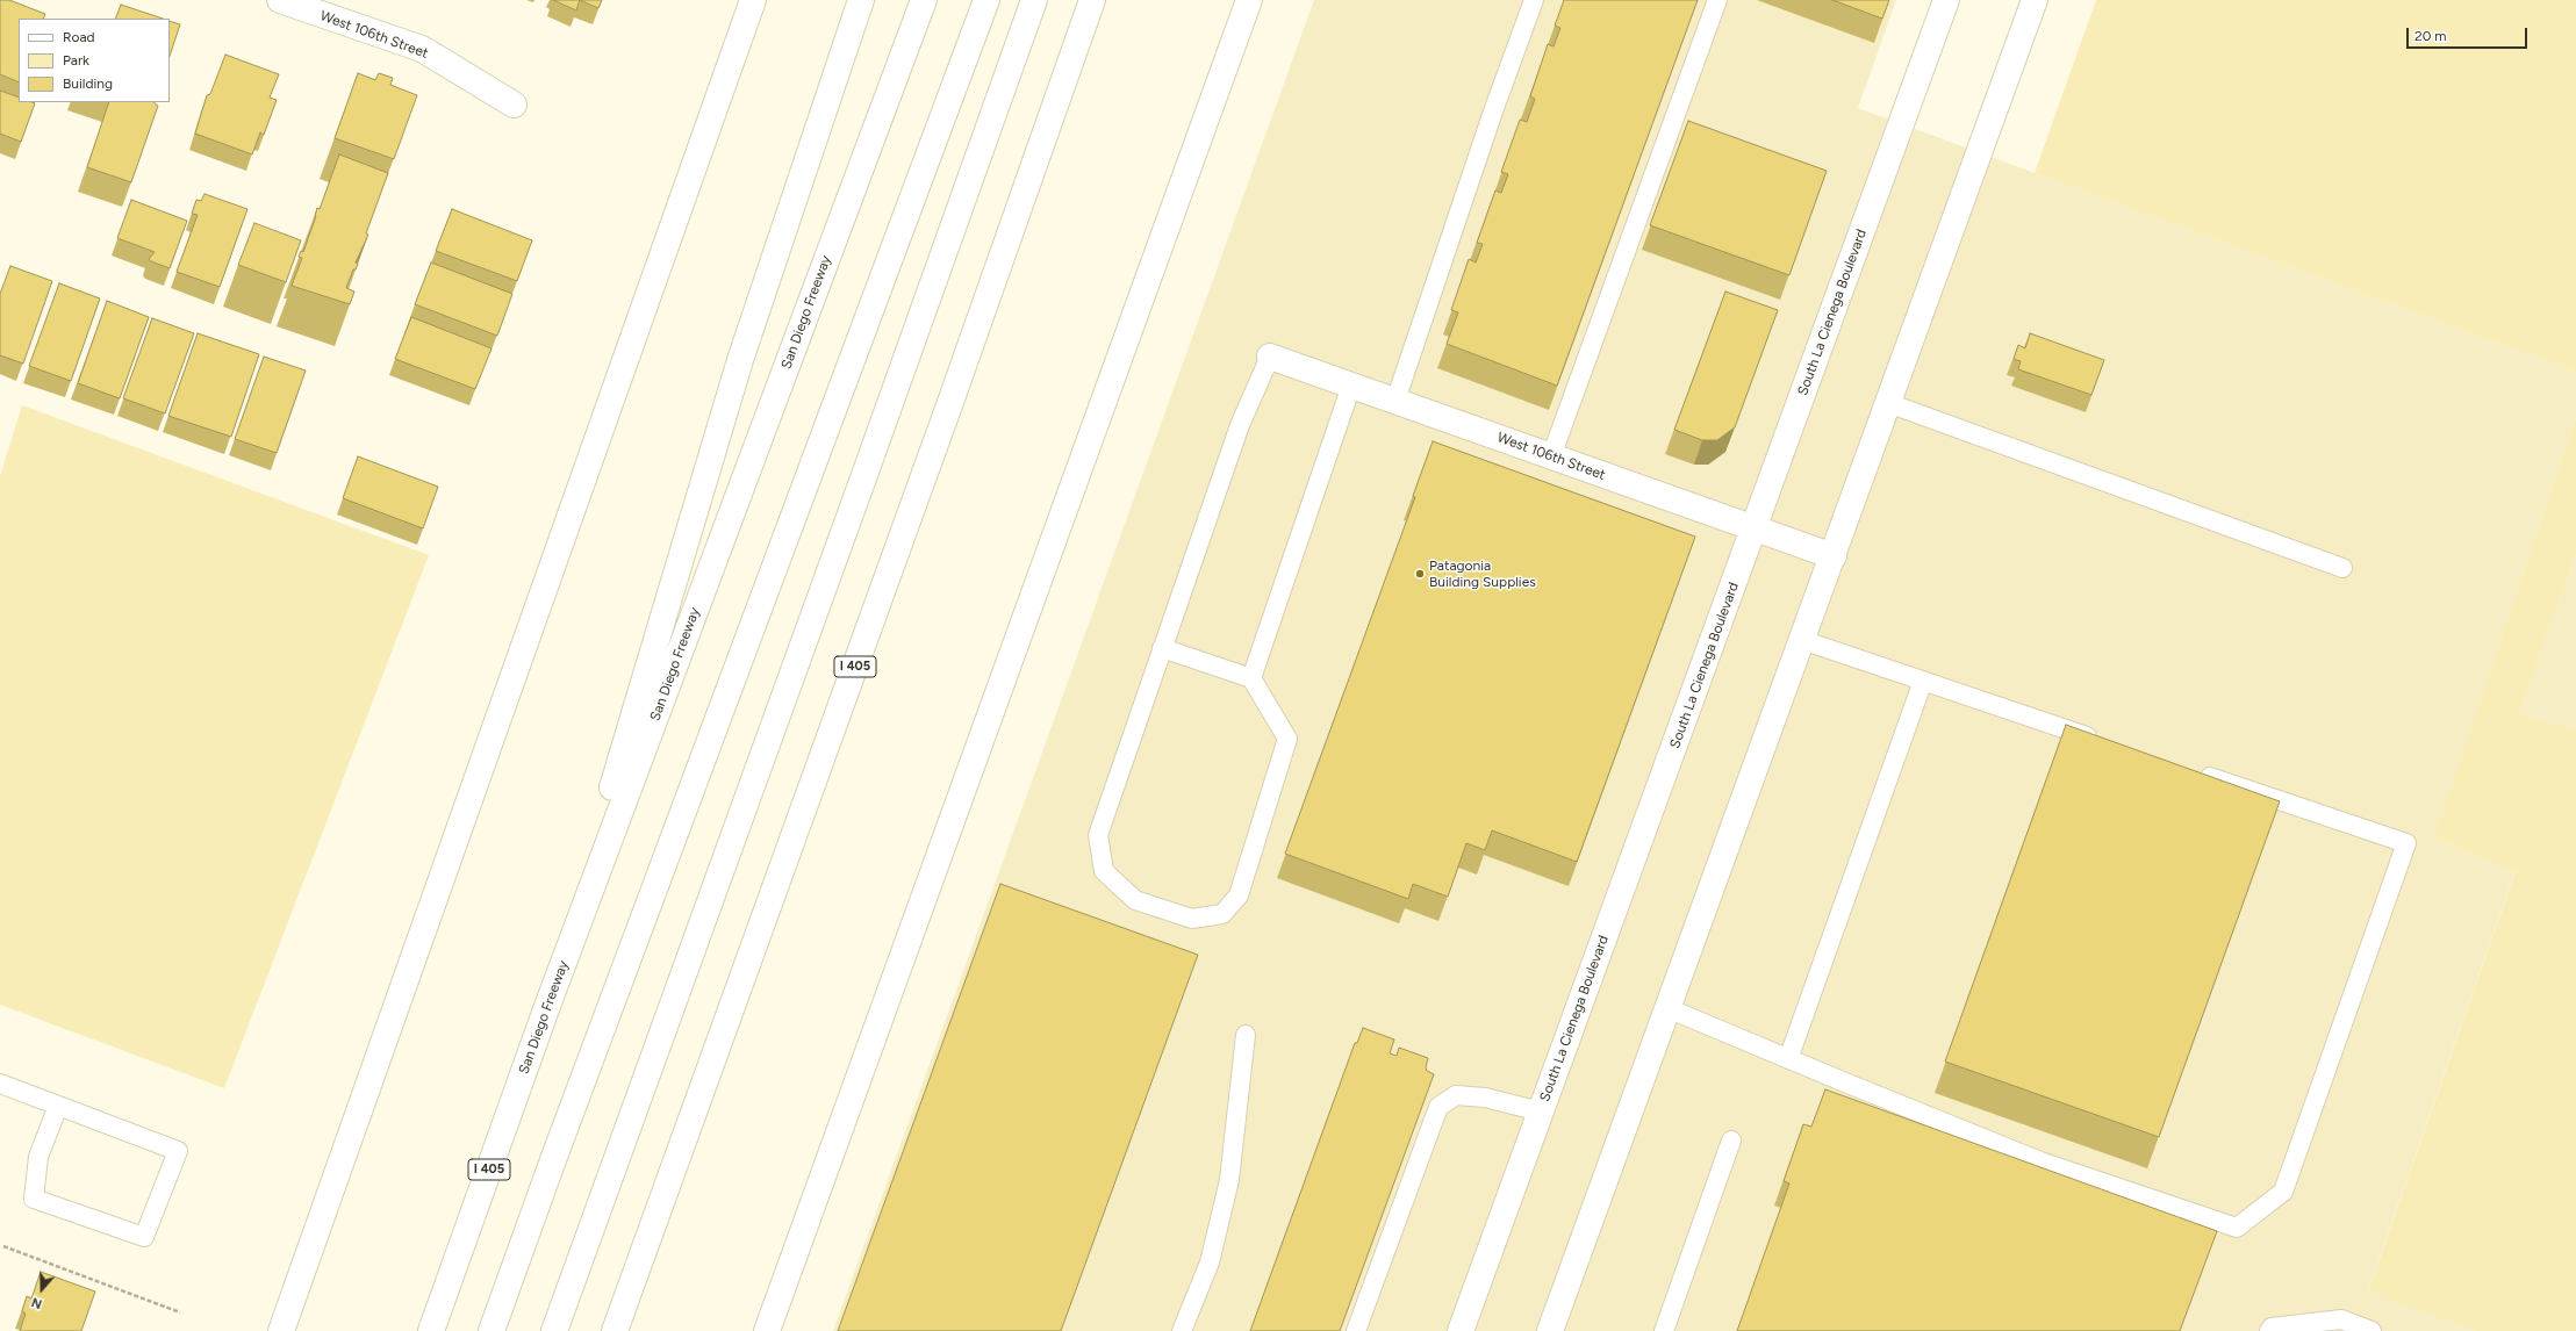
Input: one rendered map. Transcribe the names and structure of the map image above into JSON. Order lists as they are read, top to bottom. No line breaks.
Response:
{"streets":{"main road":["West 106th Street","San Diego Freeway","South La Cienega Boulevard","I 405"]},"crossings":[["West 106th Street","South La Cienega Boulevard"]],"places":["Patagonia Building Supplies"],"legend":["Road","Park","Building"],"scale_bar":"20 m","north":"bottom"}
